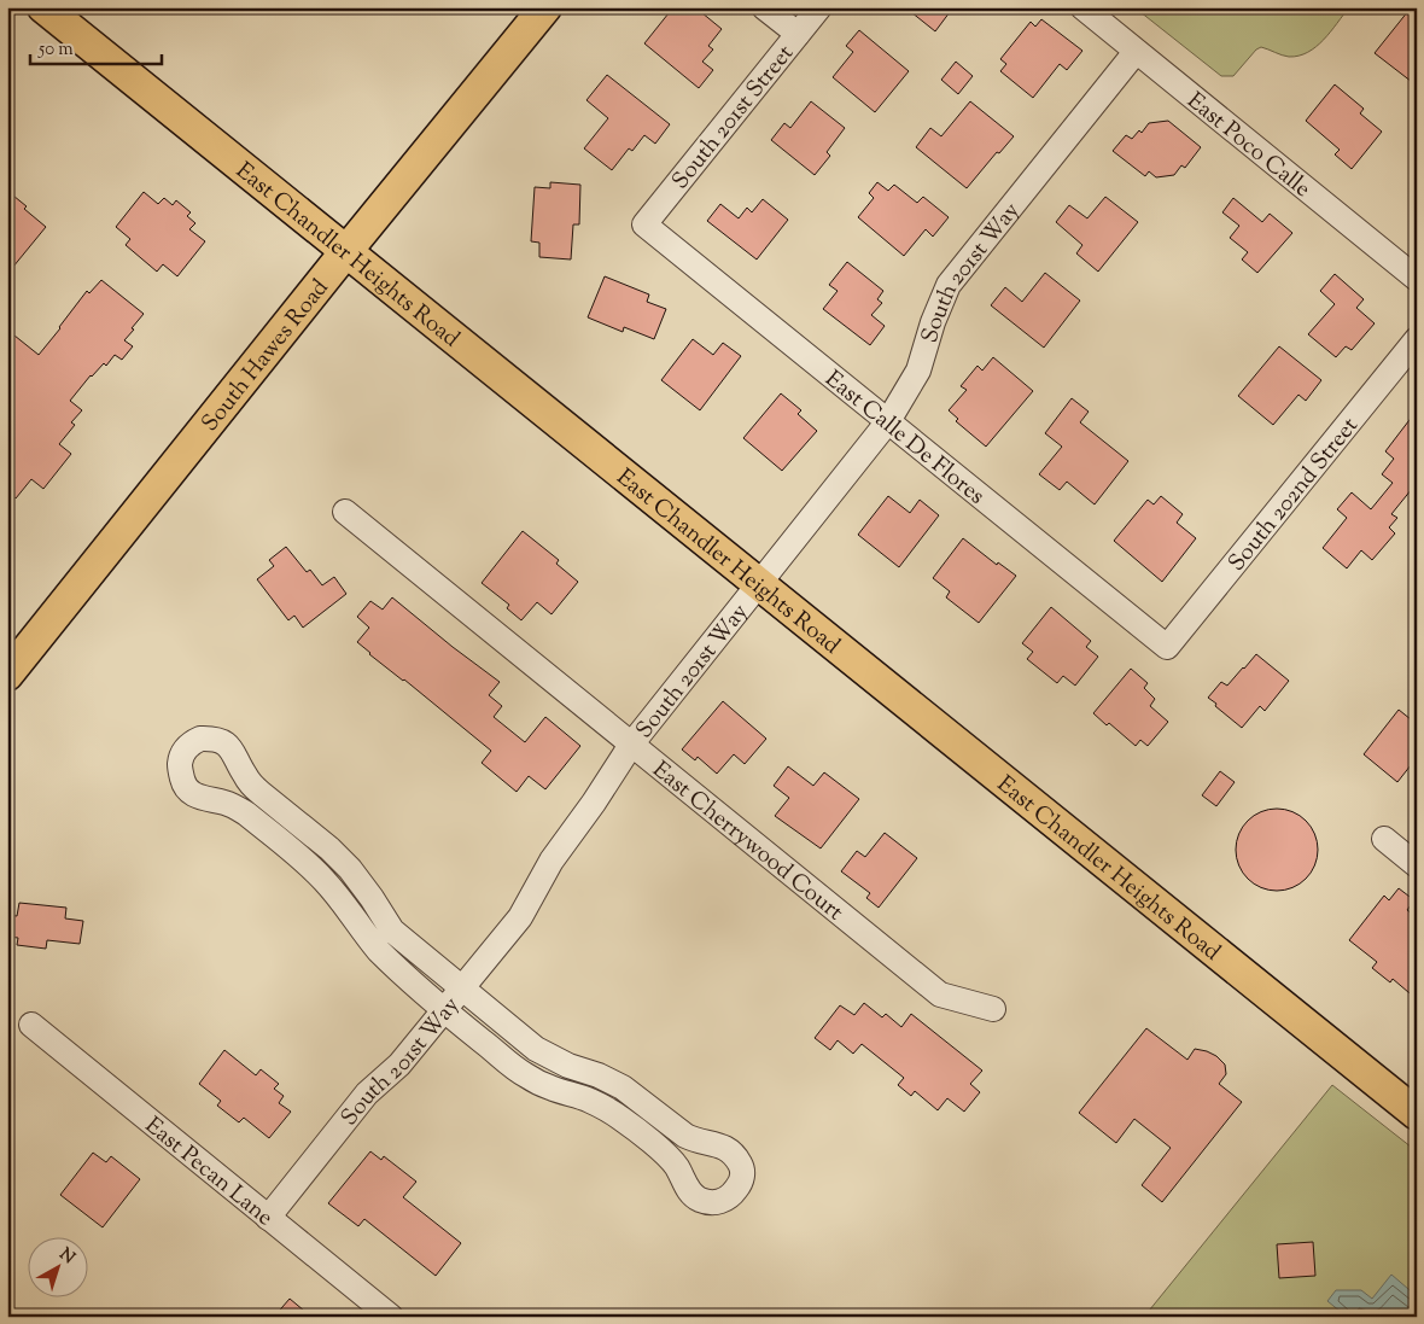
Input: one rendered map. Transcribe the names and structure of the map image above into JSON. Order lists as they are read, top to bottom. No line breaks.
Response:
{"streets":{"main road":["East Chandler Heights Road","South Hawes Road"],"street":["South 201st Street","East Poco Calle","South 201st Way","East Calle De Flores","South 202nd Street","East Cherrywood Court","East Pecan Lane"]},"crossings":[["South 201st Street","East Calle De Flores"],["East Poco Calle","South 201st Way"],["East Chandler Heights Road","South 201st Way"],["East Chandler Heights Road","South Hawes Road"],["South 201st Way","East Calle De Flores"],["South 201st Way","East Cherrywood Court"],["South 201st Way","East Pecan Lane"],["East Calle De Flores","South 202nd Street"]],"scale_bar":"50 m","north":"top right"}
